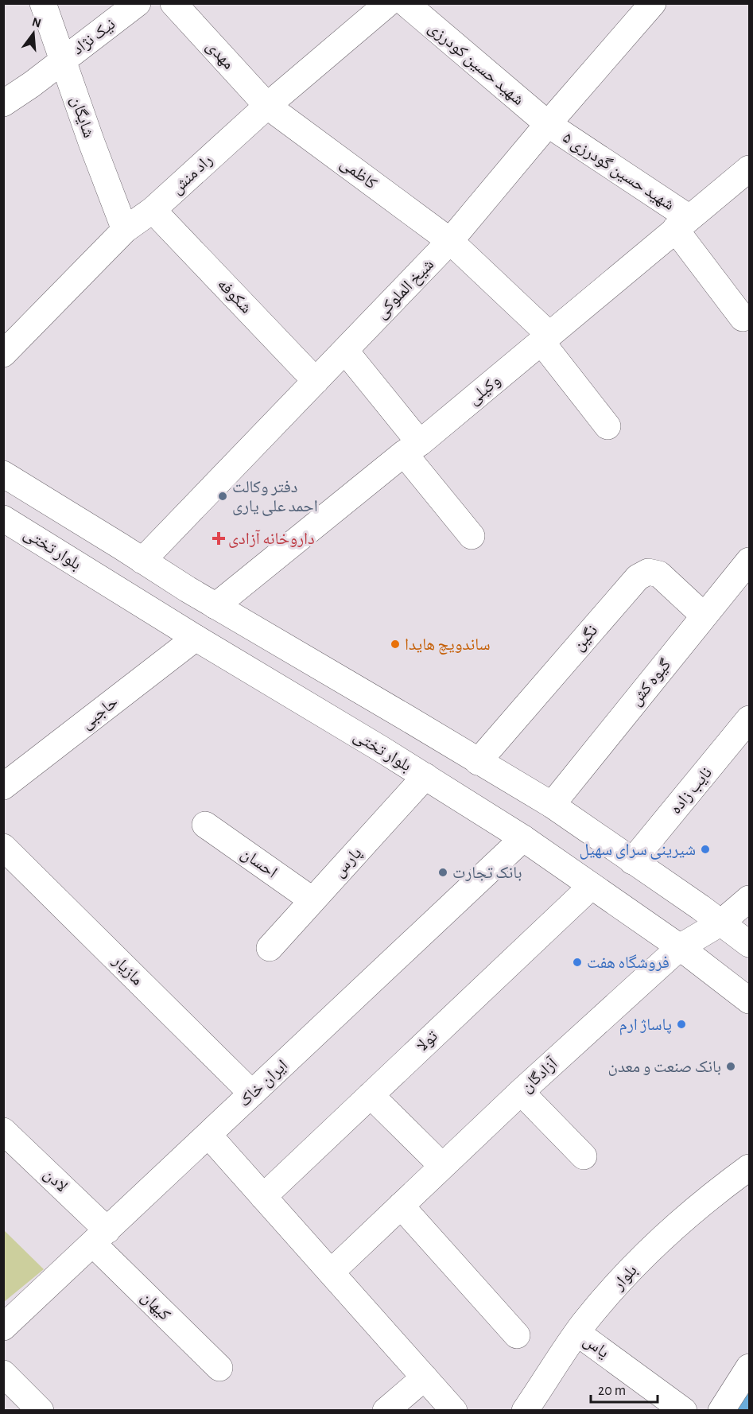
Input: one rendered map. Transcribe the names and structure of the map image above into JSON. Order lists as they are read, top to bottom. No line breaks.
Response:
{"streets":{"street":["نیک نژاد","مهدی","شهید حسین کودرزی","شایگان","شهید حسین گودرزی ۵","کاظمی","راد منش","شیخ الملوکی","شکوفه","وکیلی","بلوار تختی","نگین","گیوه کش","حاجبی","نایب زاده","پارس","احسان","مازیار","تولا","آزادگان","ایران خاک","لادن","بلوار","کیهان","یاس"]},"crossings":[["نیک نژاد","شایگان"],["مهدی","کاظمی"],["مهدی","راد منش"],["شهید حسین کودرزی","شهید حسین گودرزی ۵"],["شهید حسین کودرزی","شیخ الملوکی"],["شایگان","راد منش"],["شهید حسین گودرزی ۵","شیخ الملوکی"],["شهید حسین گودرزی ۵","وکیلی"],["کاظمی","راد منش"],["کاظمی","شیخ الملوکی"],["کاظمی","وکیلی"],["راد منش","شکوفه"],["شیخ الملوکی","شکوفه"],["شیخ الملوکی","بلوار تختی"],["بلوار تختی","حاجبی"],["بلوار تختی","پارس"],["بلوار تختی","تولا"],["بلوار تختی","آزادگان"],["بلوار تختی","ایران خاک"],["نگین","گیوه کش"],["پارس","احسان"],["مازیار","ایران خاک"],["ایران خاک","لادن"],["ایران خاک","کیهان"],["لادن","کیهان"],["بلوار","یاس"]],"places":{"other":["دفتر وکالت احمد علی یاری","ساندویچ هایدا","شیرینی سرای سهیل","بانک تجارت","فروشگاه هفت","پاساژ ارم","بانک صنعت و معدن"],"health":["داروخانه آزادی"]},"scale_bar":"20 m","north":"top"}
